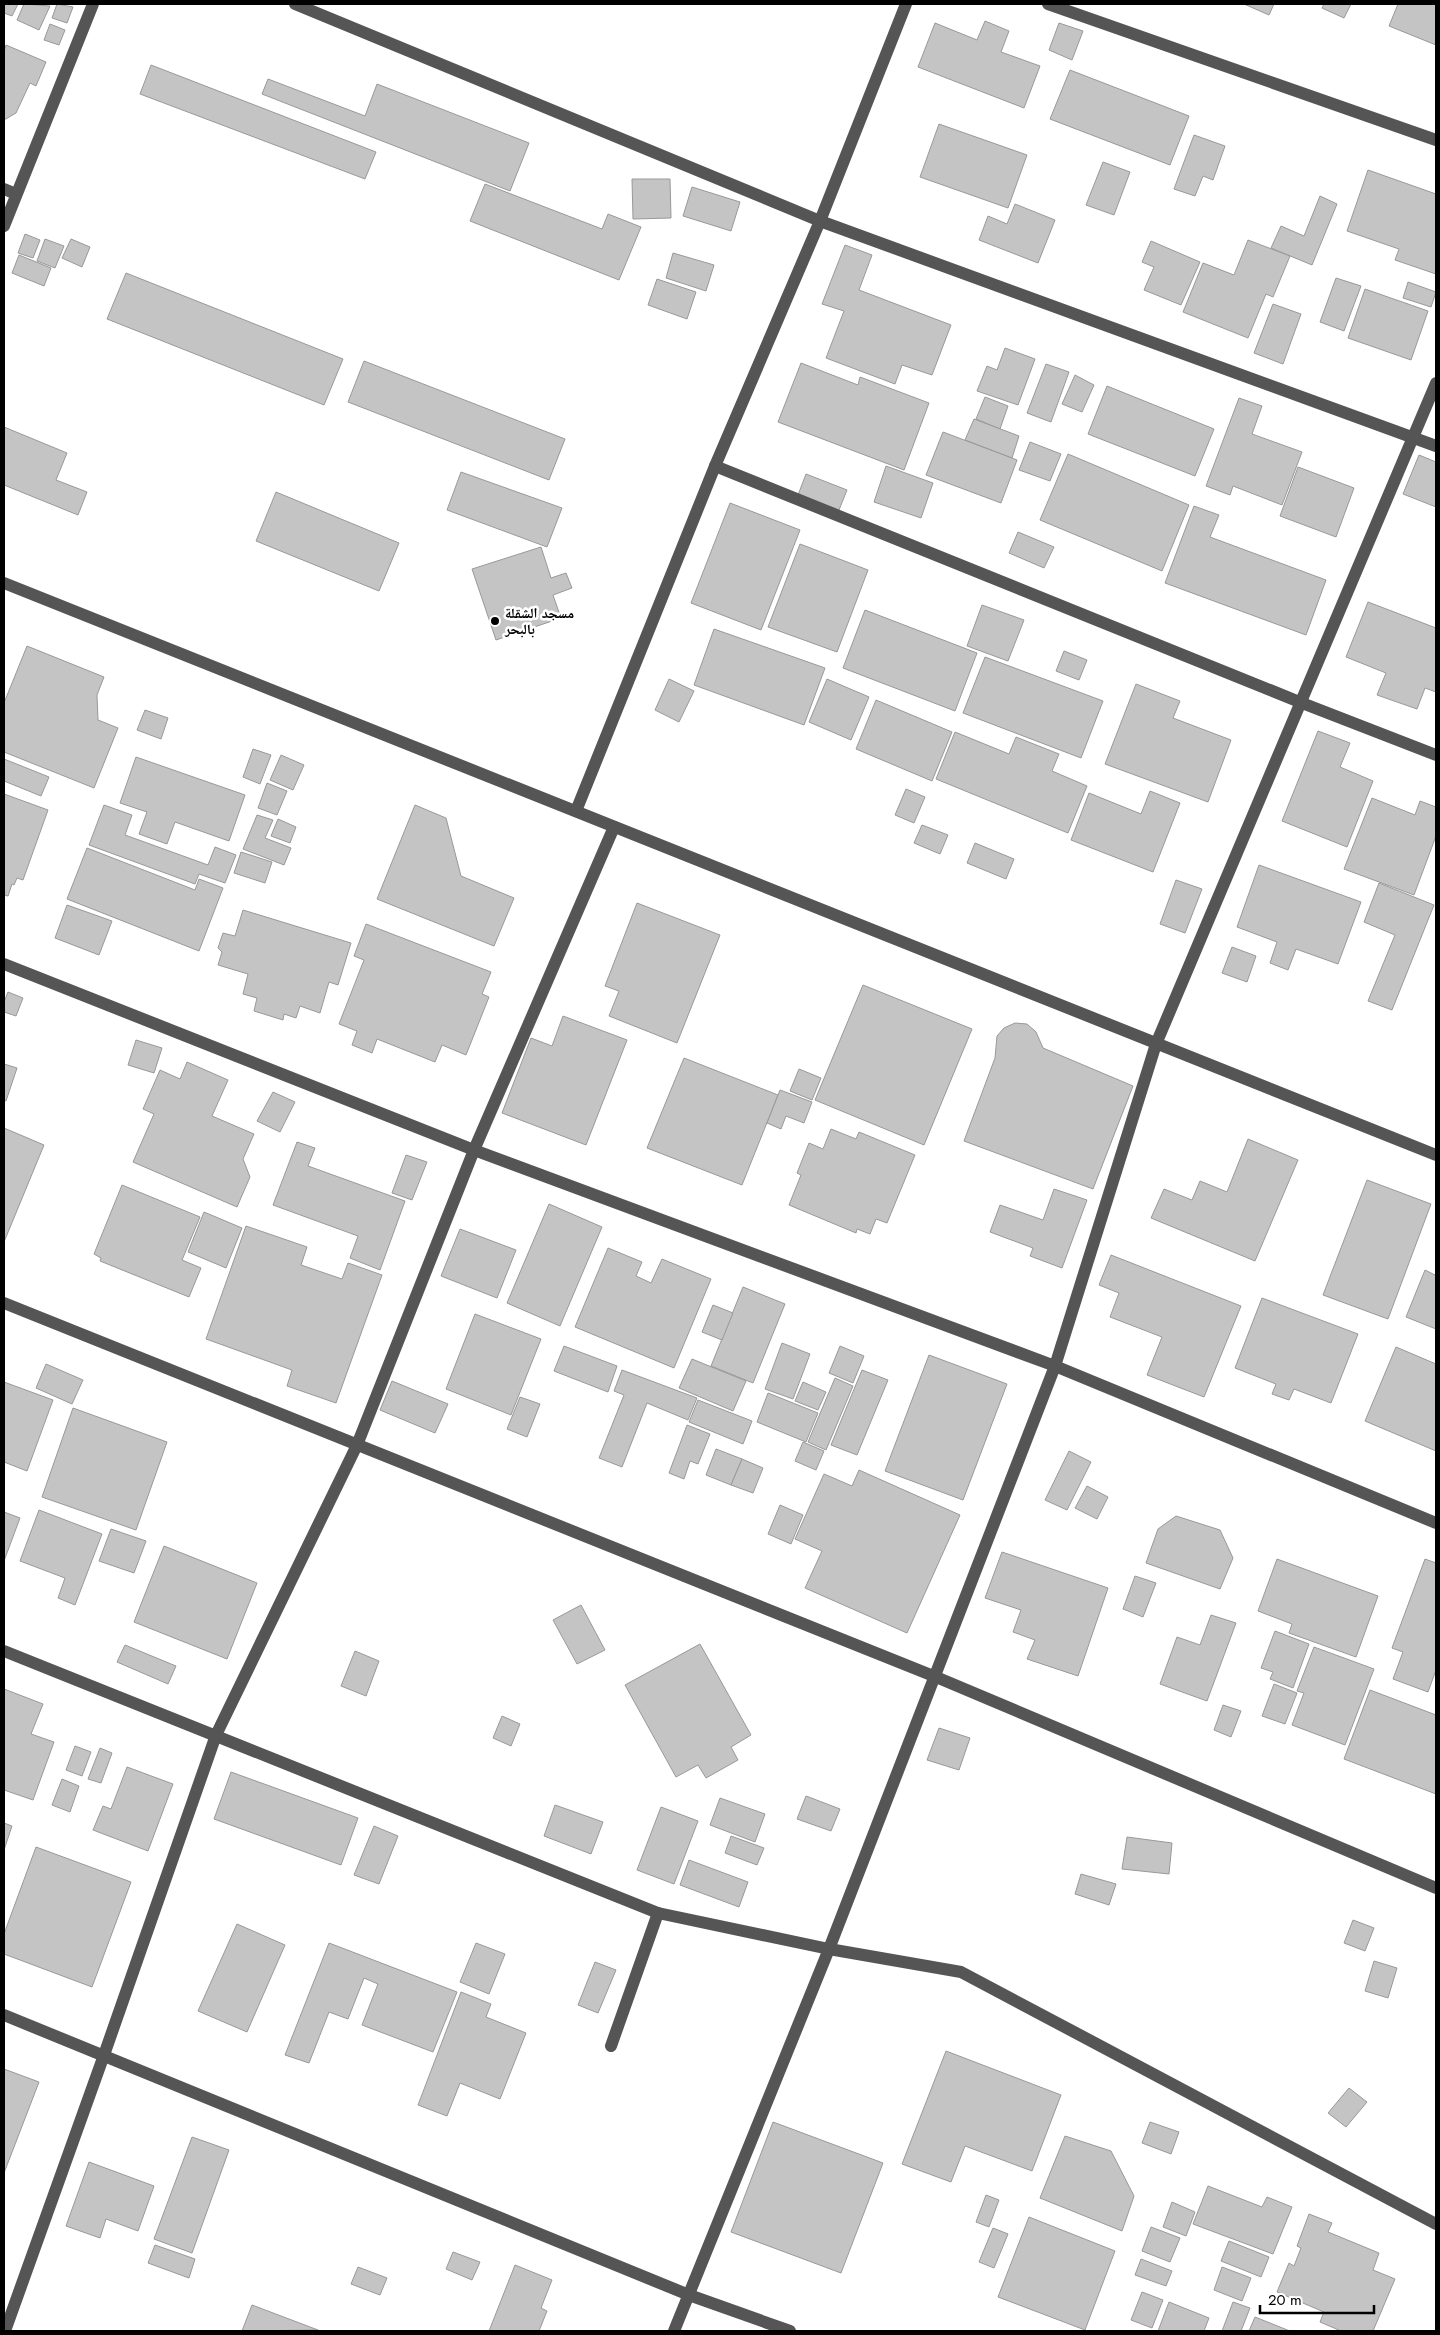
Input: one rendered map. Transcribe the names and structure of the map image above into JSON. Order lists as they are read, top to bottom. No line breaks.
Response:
{"places":["مسجد الشقلة بالبحر"],"scale_bar":"20 m"}
